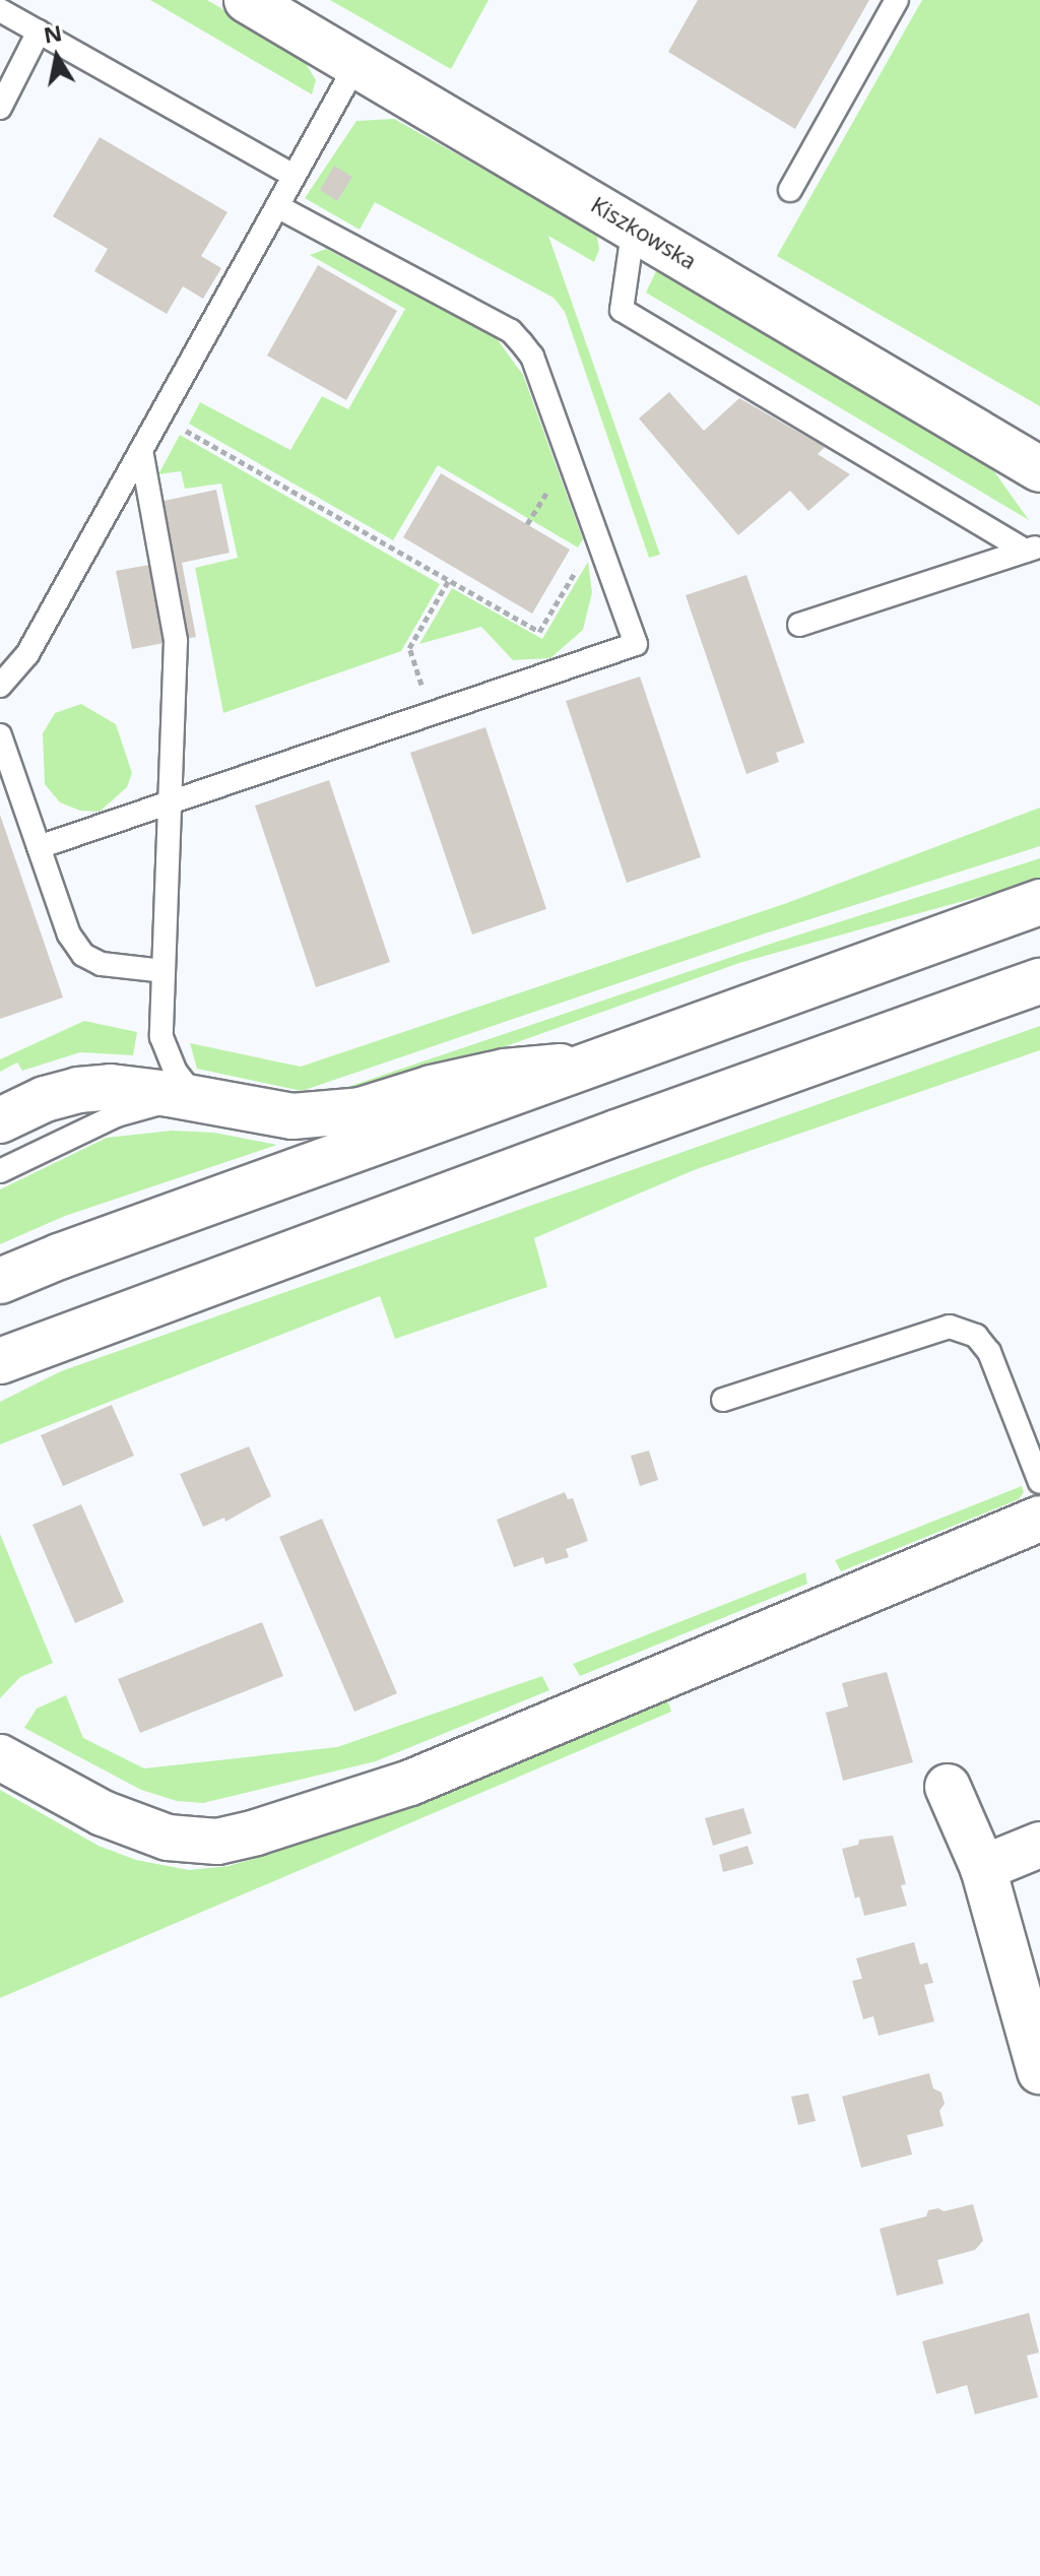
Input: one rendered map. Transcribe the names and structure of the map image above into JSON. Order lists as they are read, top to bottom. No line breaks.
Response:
{"streets":{"main road":["Kiszkowska"]},"north":"top"}
